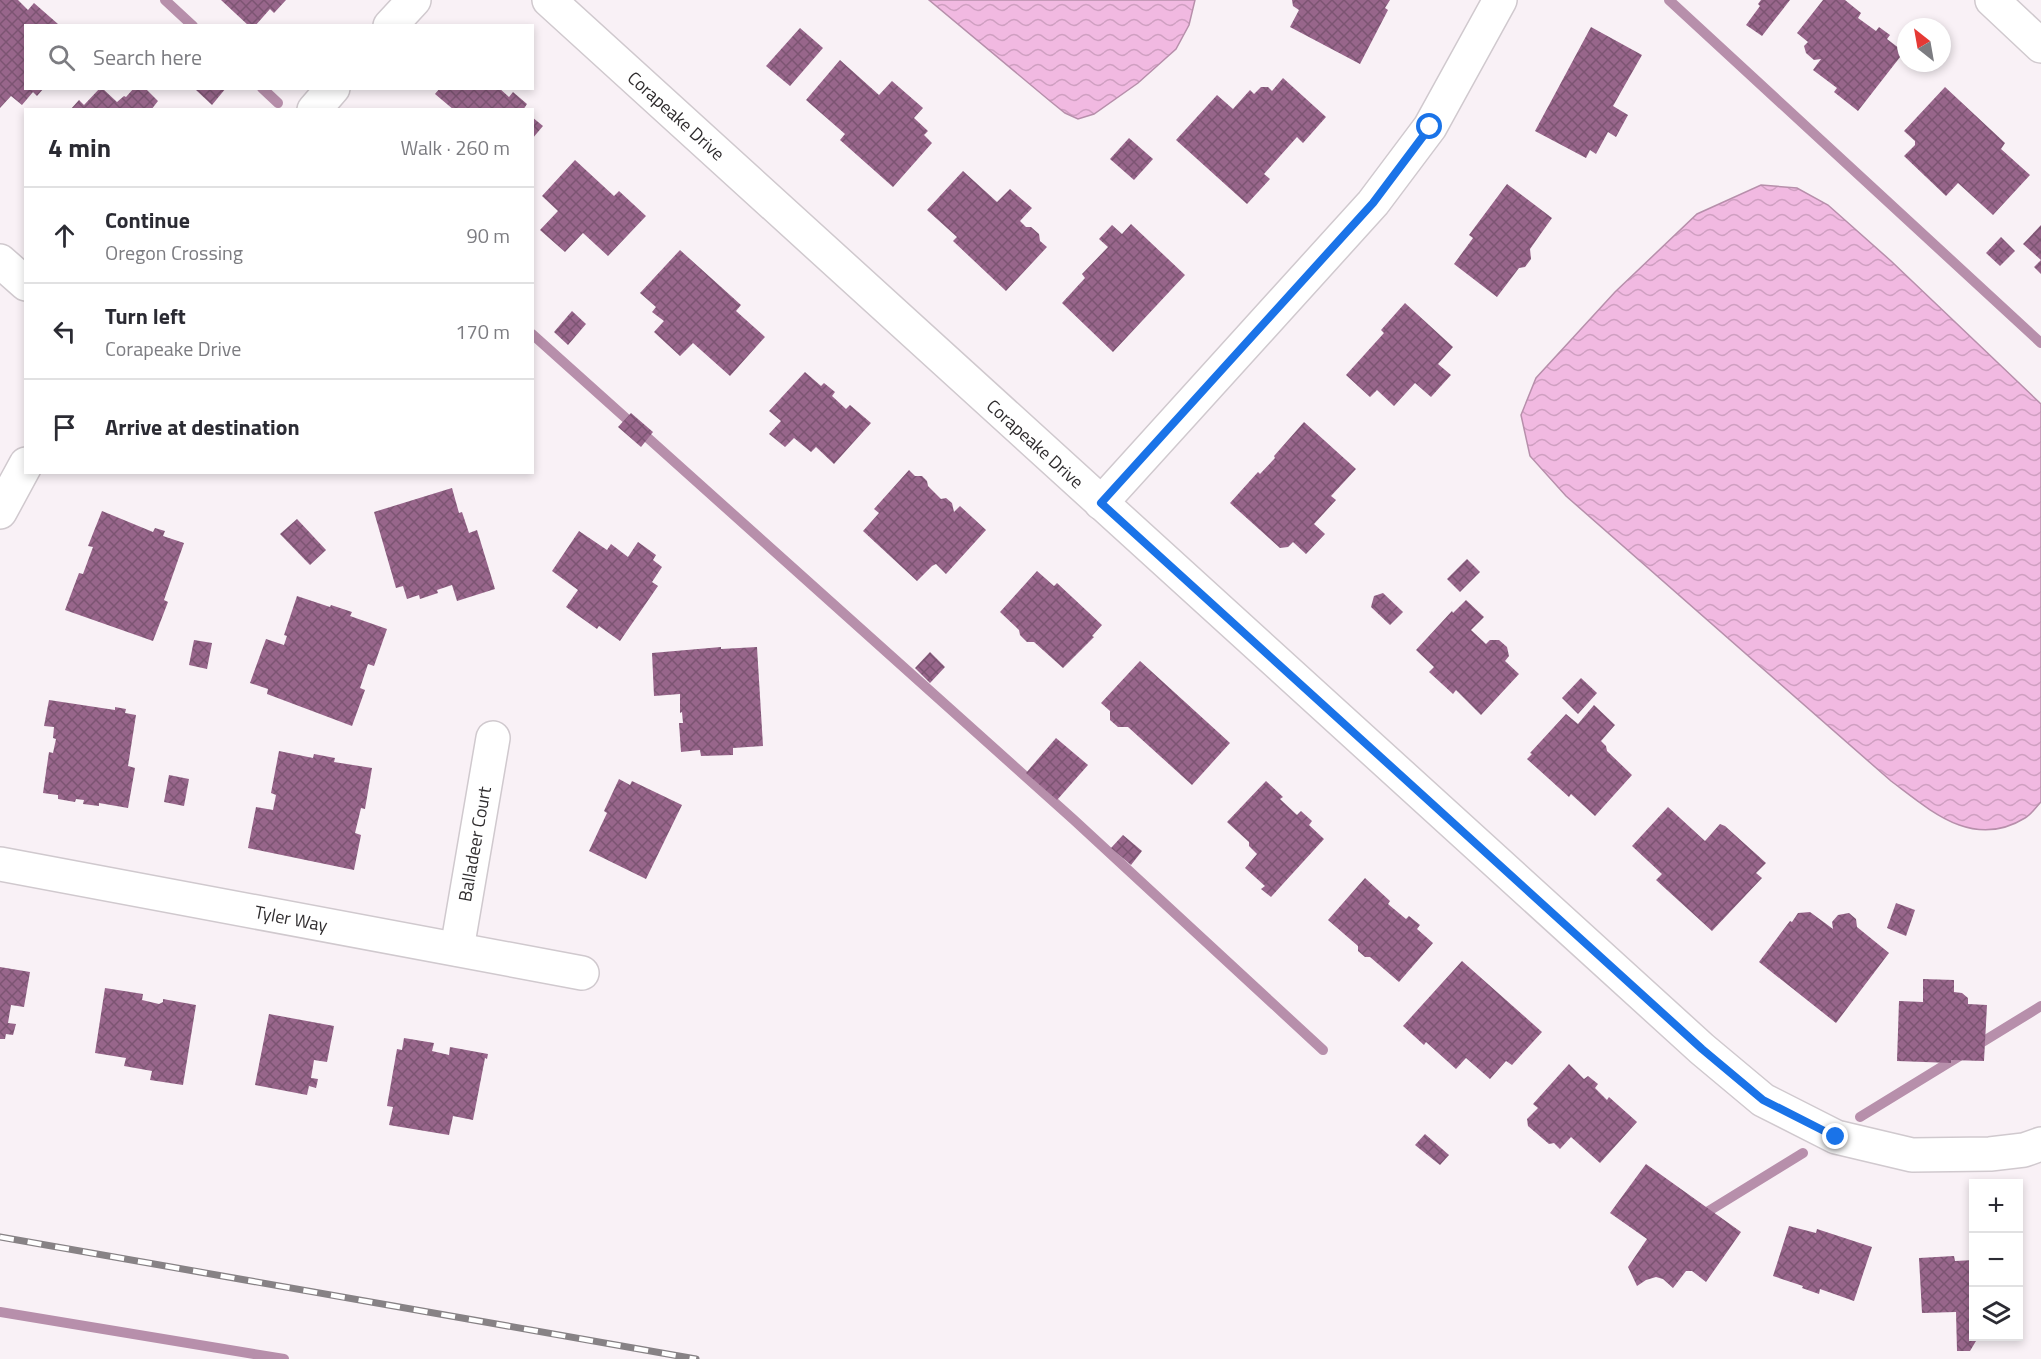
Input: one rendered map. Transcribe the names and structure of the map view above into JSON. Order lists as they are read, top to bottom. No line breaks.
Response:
{"streets":{"street":["Corapeake Drive","Balladeer Court","Tyler Way"]},"crossings":[["Balladeer Court","Tyler Way"]],"north":"top left","page":{"search":"Search here","heading":["4 min","Walk · 260 m"],"list":[["Continue","Oregon Crossing","90 m"],["Turn left","Corapeake Drive","170 m"],"Arrive at destination"],"map_buttons":["+","−"]}}
